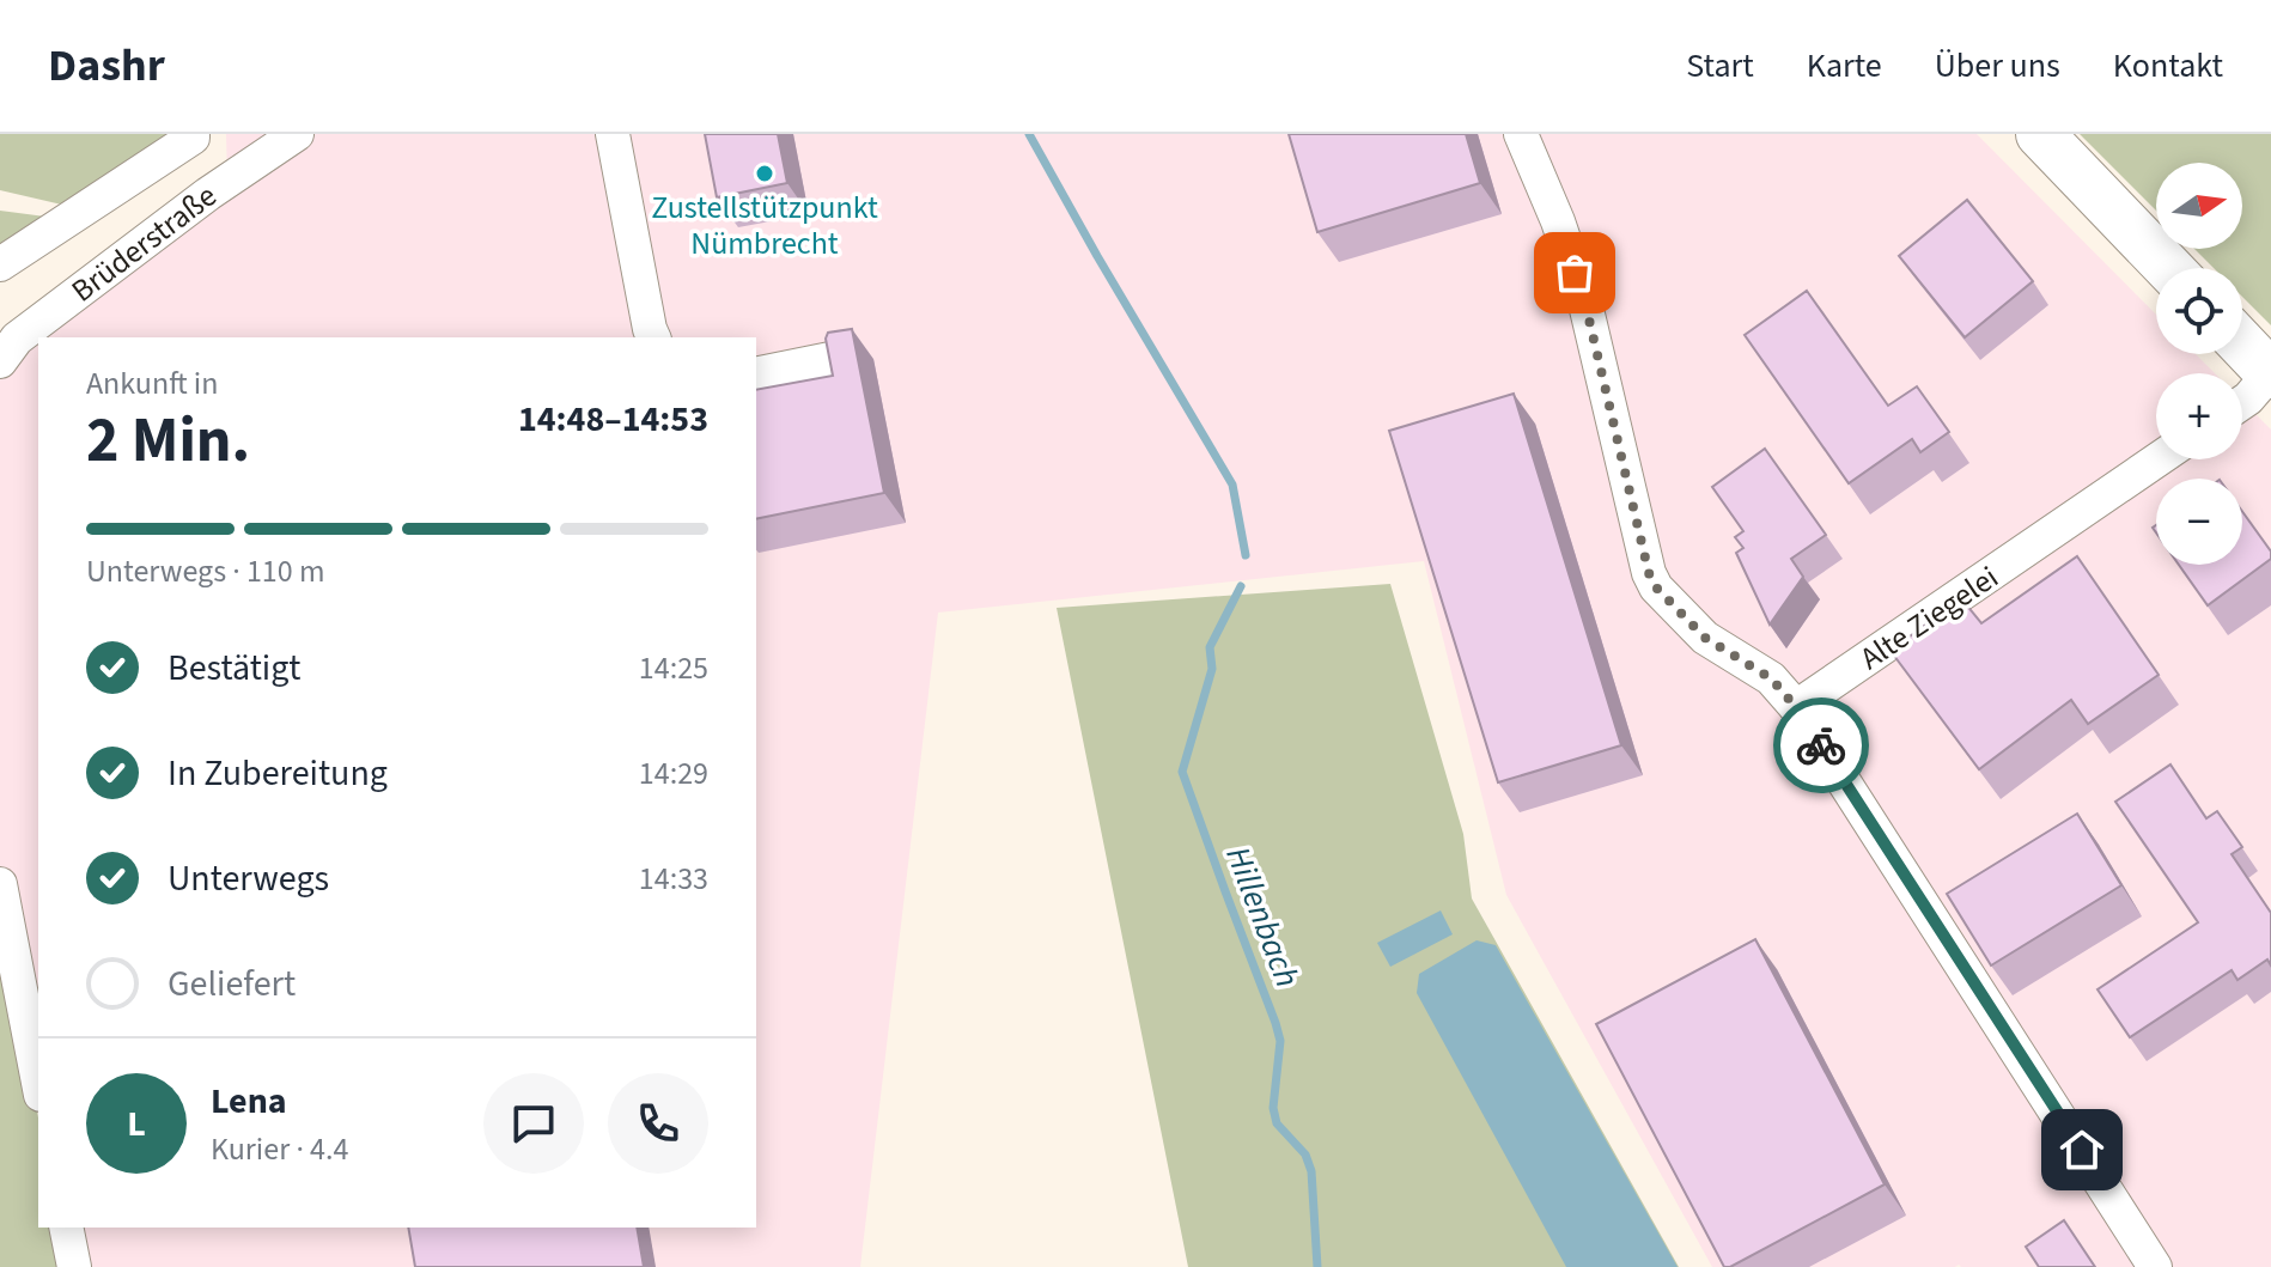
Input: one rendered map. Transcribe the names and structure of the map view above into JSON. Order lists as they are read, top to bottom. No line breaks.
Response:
{"streets":{"street":["Brüderstraße","Alte Ziegelei"]},"water":["Hillenbach"],"places":["Zustellstützpunkt Nümbrecht"],"north":"right","page":{"header":"Dashr","nav":["Start","Karte","Über uns","Kontakt"],"map_buttons":["+","−"],"heading":["2 Min.","Ankunft in","14:48–14:53"],"panel":["Lena","Kurier · 4.4"],"bar":"Unterwegs · 110 m","list":[["Bestätigt","14:25"],["In Zubereitung","14:29"],["Unterwegs","14:33"],"Geliefert"],"round":"L"}}
